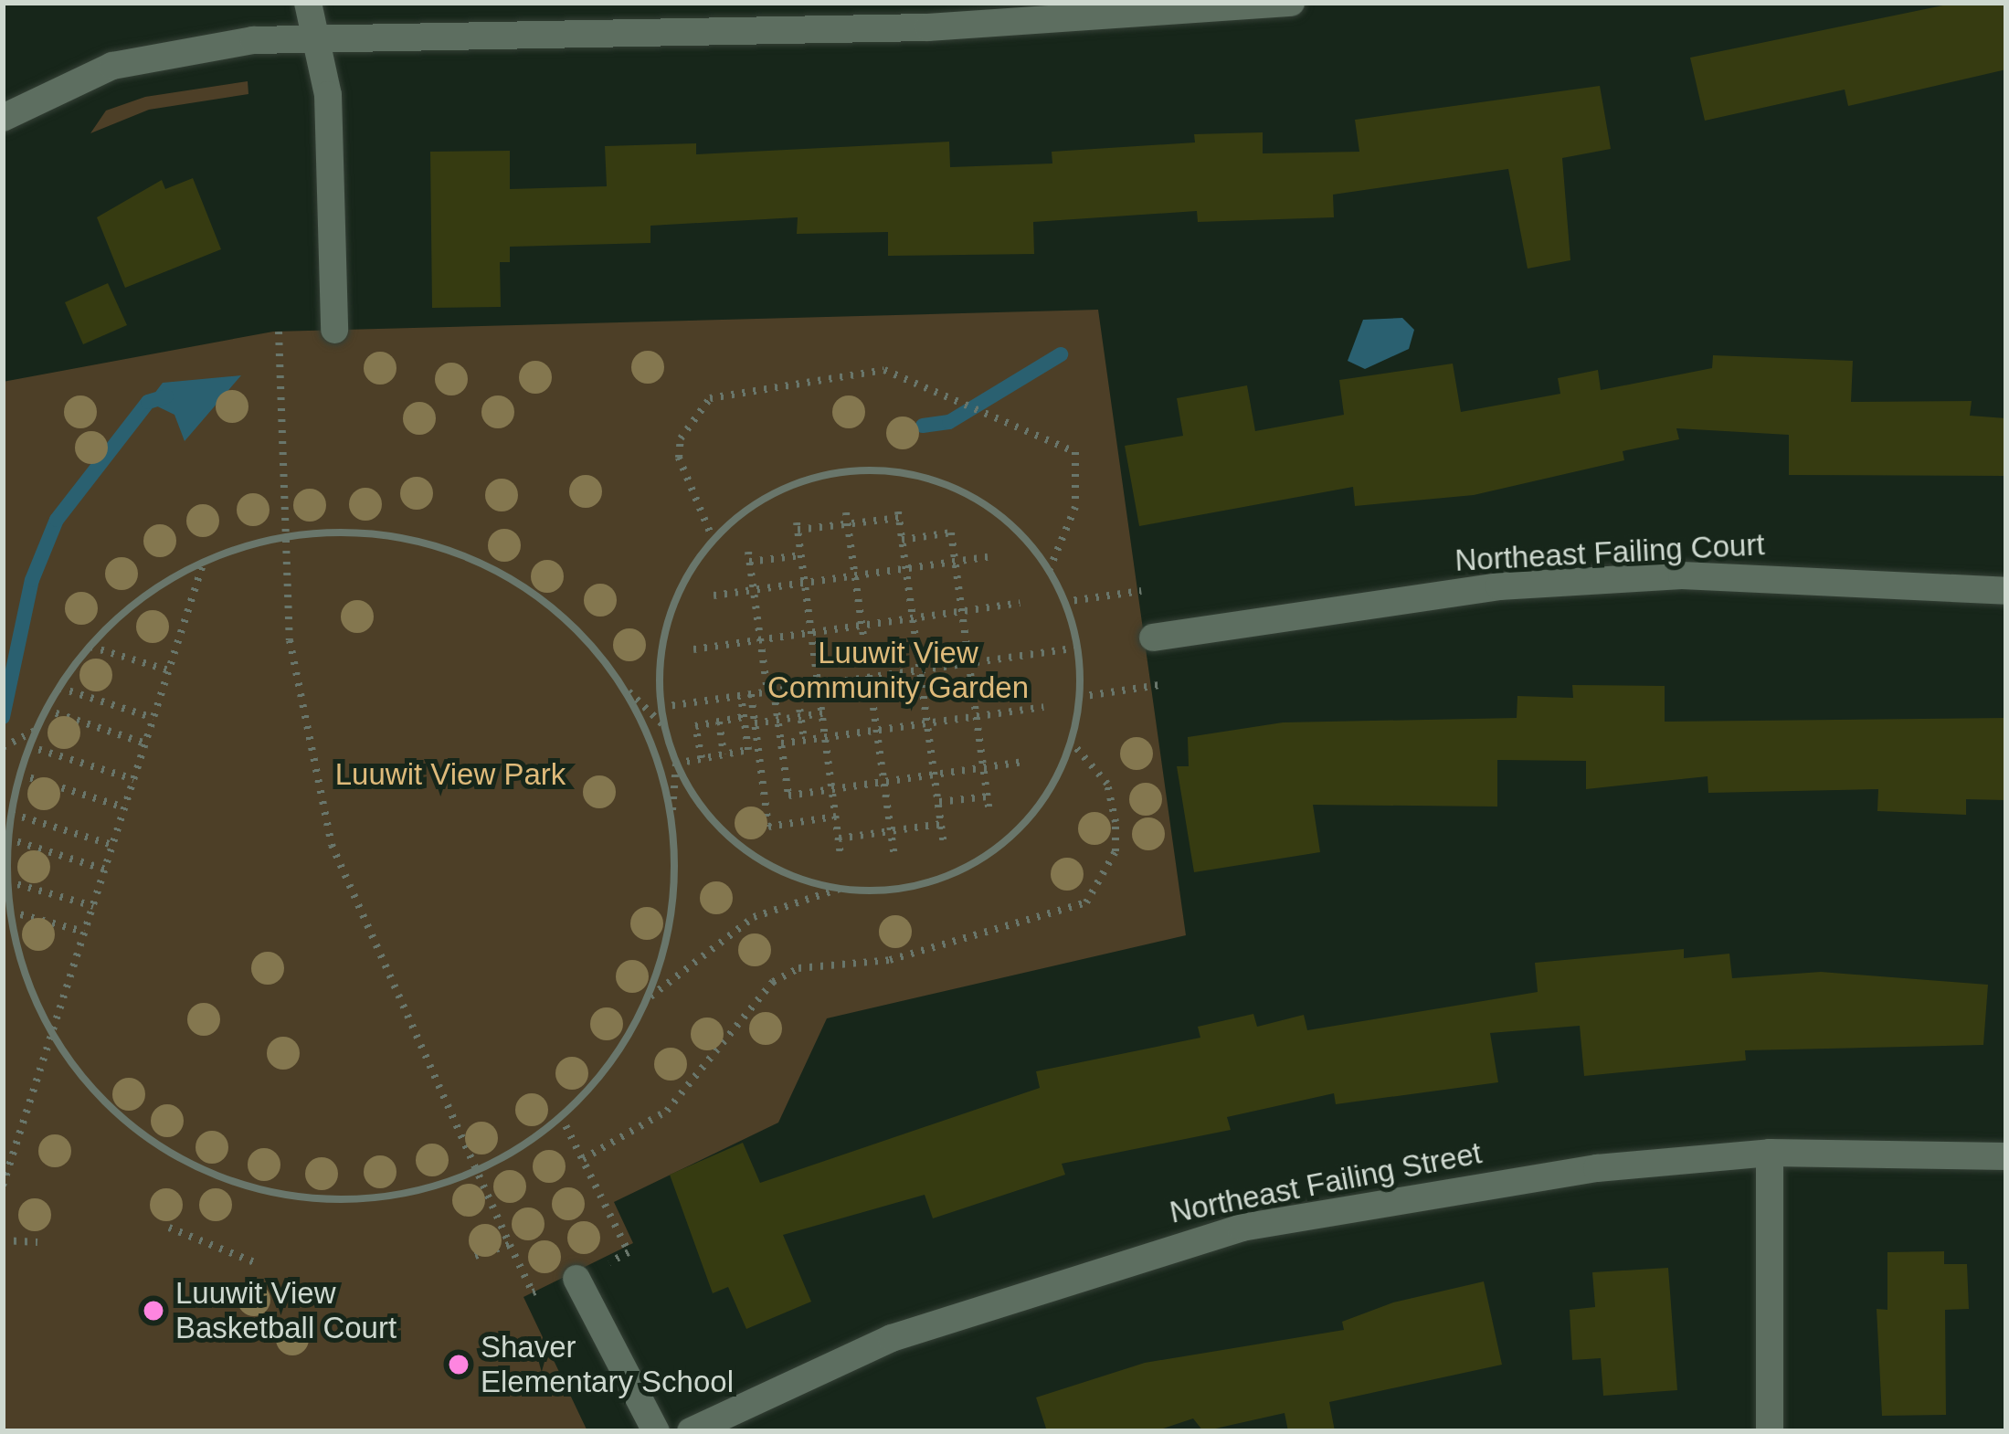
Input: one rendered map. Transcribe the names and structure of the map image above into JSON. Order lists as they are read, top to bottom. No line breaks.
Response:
{"streets":{"street":["Northeast Failing Court","Northeast Failing Street"]},"parks":["Luuwit View Community Garden","Luuwit View Park"],"places":["Luuwit View Basketball Court","Shaver Elementary School"]}
